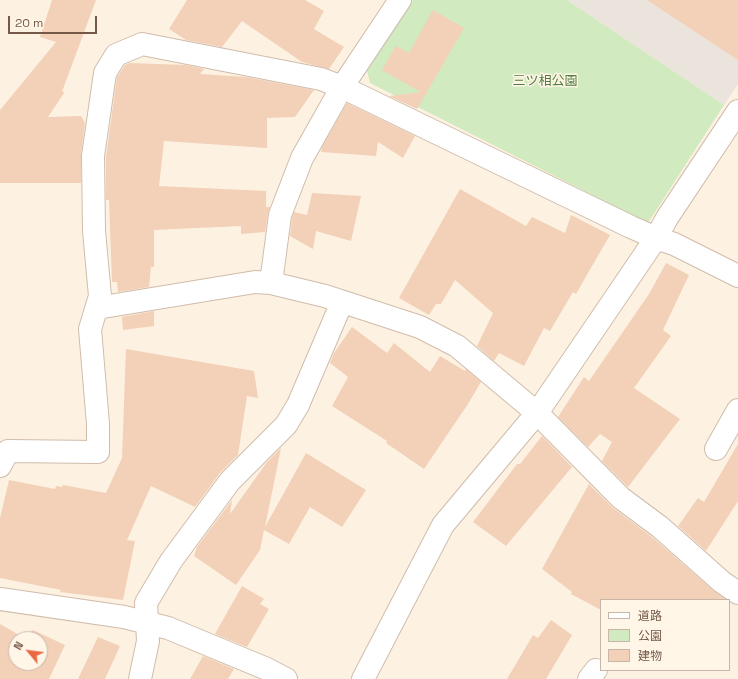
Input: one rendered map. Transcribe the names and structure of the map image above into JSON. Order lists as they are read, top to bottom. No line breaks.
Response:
{"parks":["三ツ相公園"],"legend":["道路","公園","建物"],"scale_bar":"20 m","north":"top left"}
